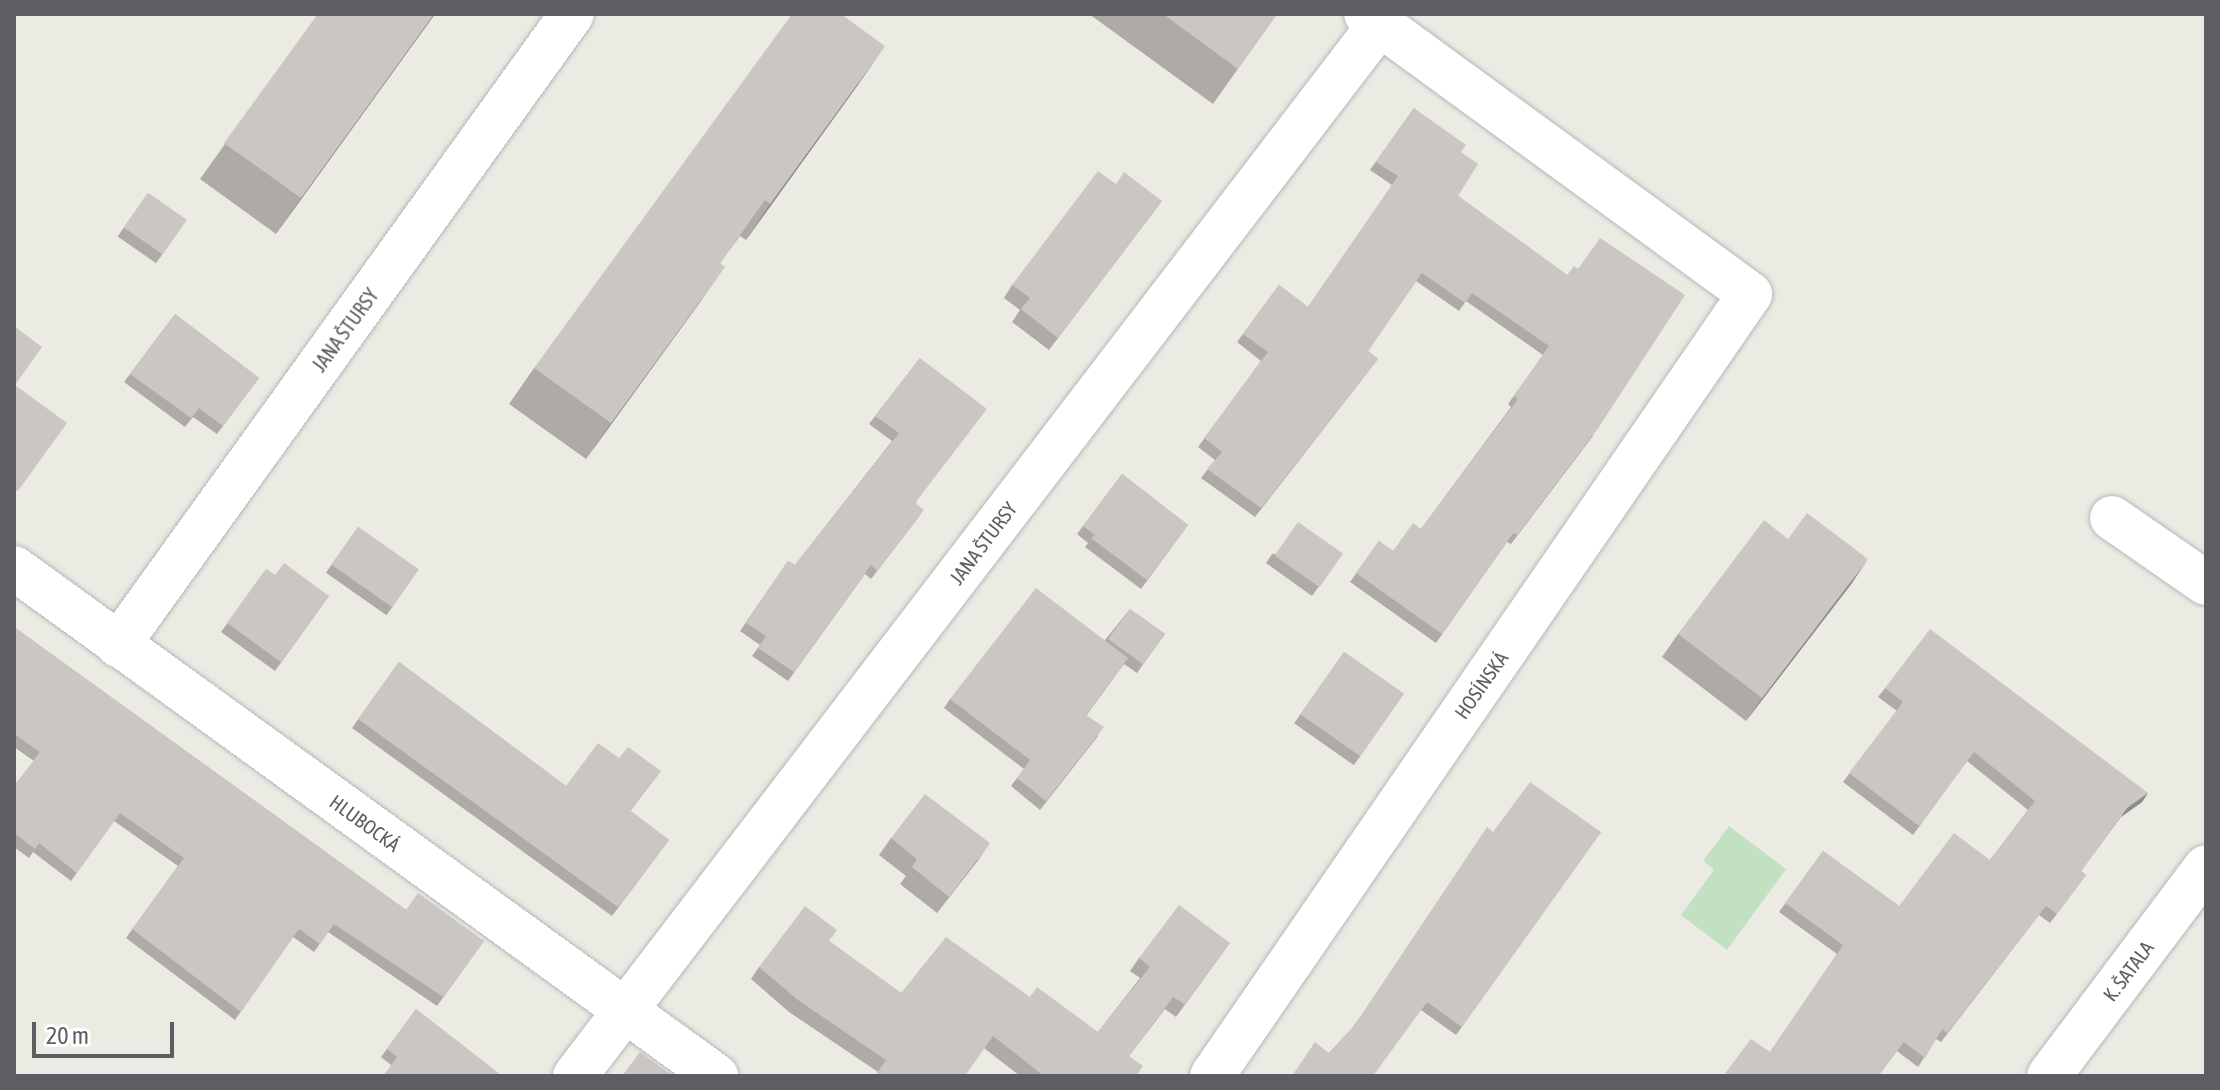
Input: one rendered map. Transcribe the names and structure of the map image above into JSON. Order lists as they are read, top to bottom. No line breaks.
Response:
{"streets":{"street":["JANA ŠTURSY","HOSÍNSKÁ","HLUBOCKÁ","K. ŠATALA"]},"crossings":[["JANA ŠTURSY","HOSÍNSKÁ"],["JANA ŠTURSY","HLUBOCKÁ"]],"scale_bar":"20 m"}
